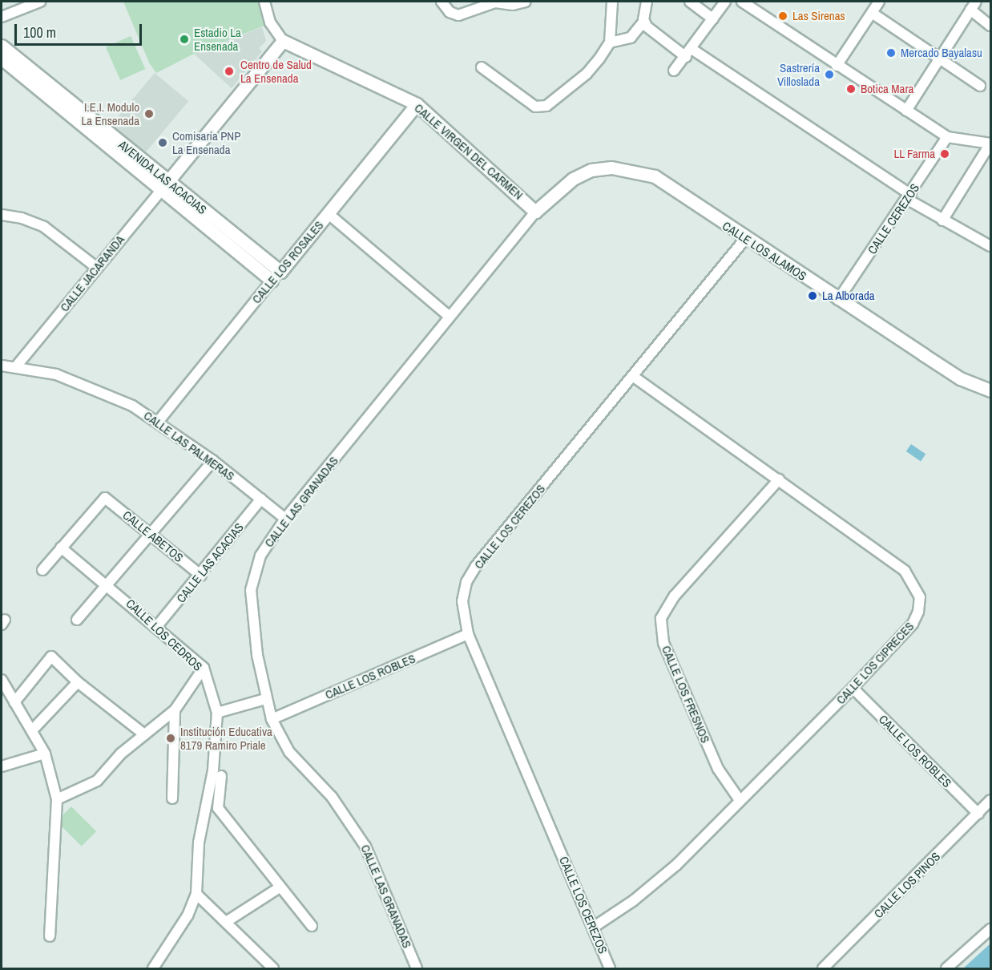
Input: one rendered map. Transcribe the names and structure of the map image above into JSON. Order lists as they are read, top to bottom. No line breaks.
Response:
{"streets":{"street":["CALLE VIRGEN DEL CARMEN","AVENIDA LAS ACACIAS","CALLE CEREZOS","CALLE LOS ALAMOS","CALLE LOS ROSALES","CALLE JACARANDA","CALLE LAS PALMERAS","CALLE LAS GRANADAS","CALLE LOS CEREZOS","CALLE ABETOS","CALLE LAS ACACIAS","CALLE LOS CEDROS","CALLE LOS CIPRECES","CALLE LOS ROBLES","CALLE LOS FRESNOS","CALLE LOS PINOS"]},"crossings":[["CALLE VIRGEN DEL CARMEN","CALLE LOS ALAMOS"],["CALLE VIRGEN DEL CARMEN","CALLE LOS ROSALES"],["CALLE VIRGEN DEL CARMEN","CALLE LAS GRANADAS"],["AVENIDA LAS ACACIAS","CALLE LOS ROSALES"],["AVENIDA LAS ACACIAS","CALLE JACARANDA"],["CALLE CEREZOS","CALLE LOS ALAMOS"],["CALLE LOS ALAMOS","CALLE LAS GRANADAS"],["CALLE LOS ALAMOS","CALLE LOS CEREZOS"],["CALLE LOS ROSALES","CALLE LAS PALMERAS"],["CALLE JACARANDA","CALLE LAS PALMERAS"],["CALLE LAS PALMERAS","CALLE LAS GRANADAS"],["CALLE LAS PALMERAS","CALLE LAS ACACIAS"],["CALLE LAS GRANADAS","CALLE LOS ROBLES"],["CALLE LOS CEREZOS","CALLE LOS CIPRECES"],["CALLE LOS CEREZOS","CALLE LOS ROBLES"],["CALLE ABETOS","CALLE LAS ACACIAS"],["CALLE ABETOS","CALLE LOS CEDROS"],["CALLE LAS ACACIAS","CALLE LOS CEDROS"],["CALLE LOS CIPRECES","CALLE LOS ROBLES"],["CALLE LOS CIPRECES","CALLE LOS FRESNOS"],["CALLE LOS ROBLES","CALLE LOS PINOS"]],"places":["Las Sirenas","Estadio La Ensenada","Mercado Bayalasu","Centro de Salud La Ensenada","Sastrería Villoslada","Botica Mara","I.E.I. Modulo La Ensenada","Comisaría PNP La Ensenada","LL Farma","La Alborada","Institución Educativa 8179 Ramiro Priale"],"scale_bar":"100 m"}
